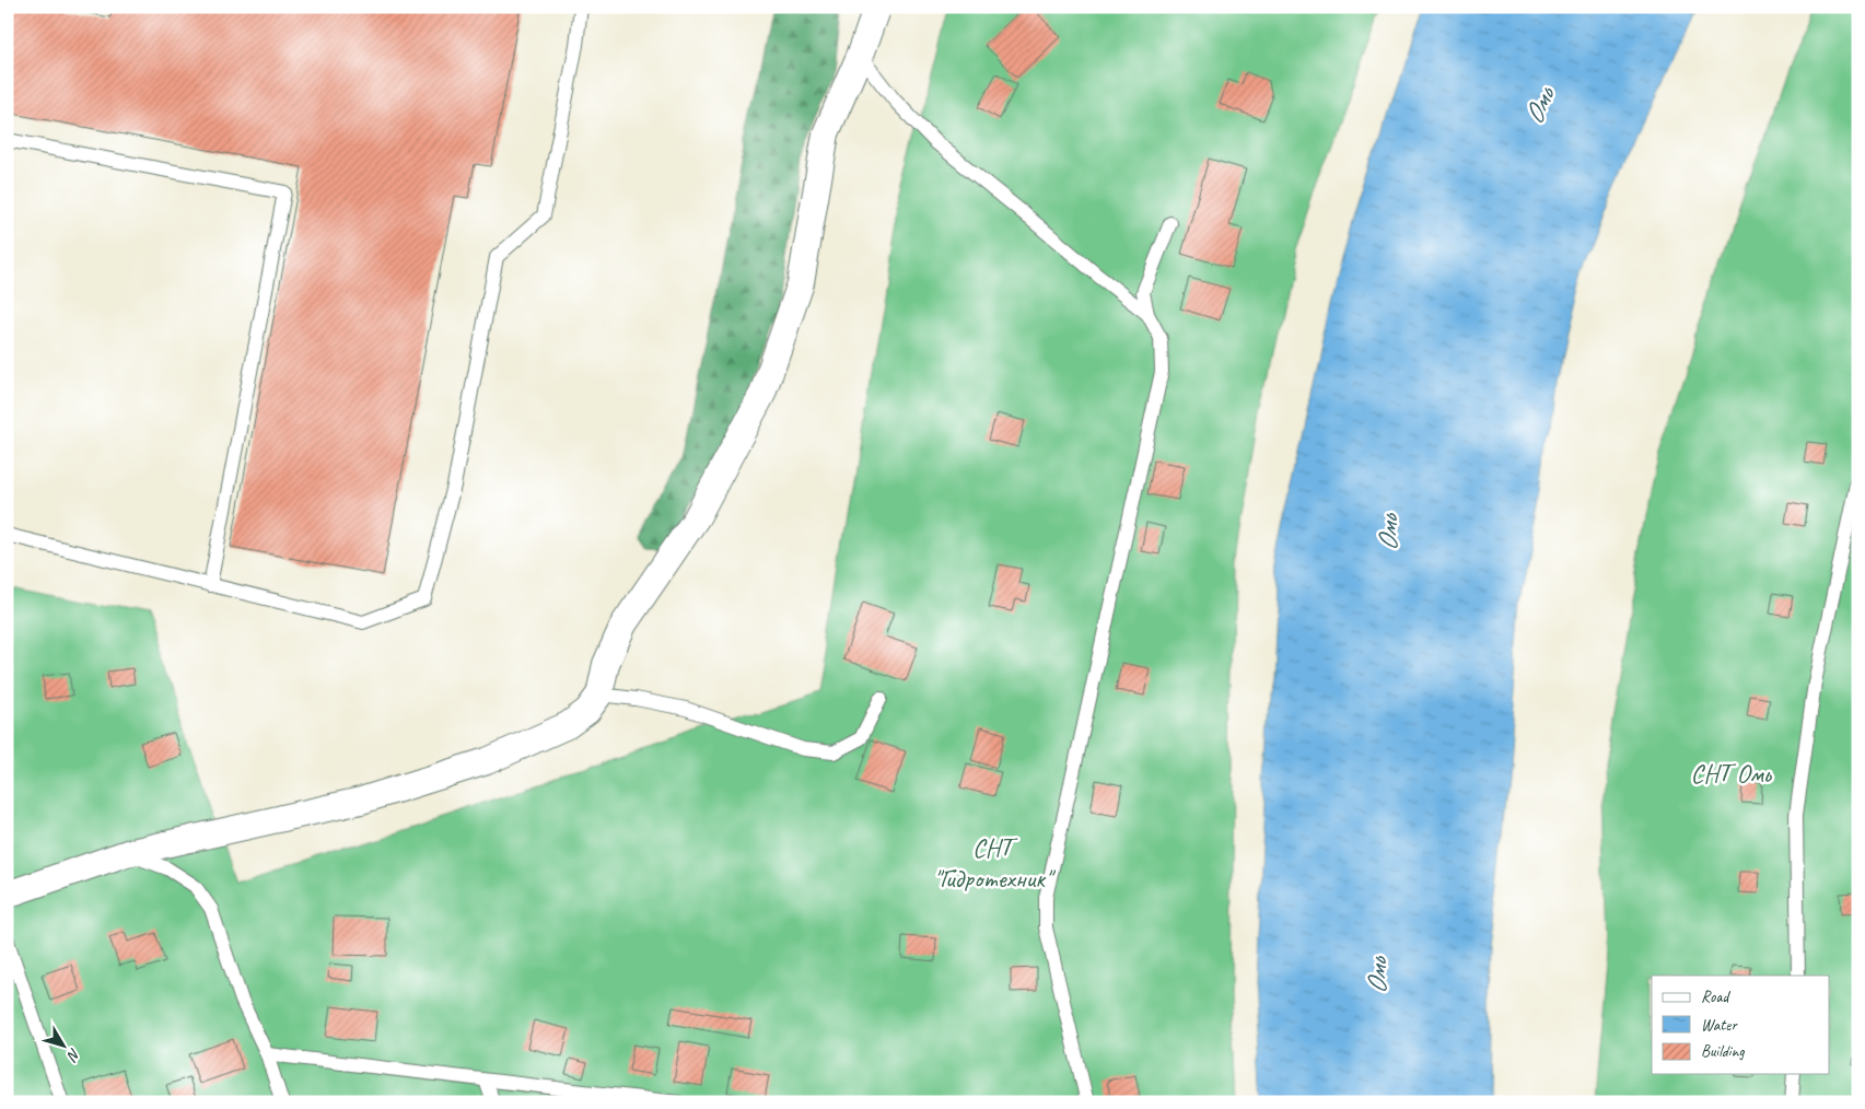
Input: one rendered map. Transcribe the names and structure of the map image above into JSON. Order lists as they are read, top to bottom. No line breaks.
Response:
{"water":["Омь"],"parks":["СНТ Омь","СНТ \"Гидротехник\""],"legend":["Road","Water","Building"],"north":"bottom right"}
